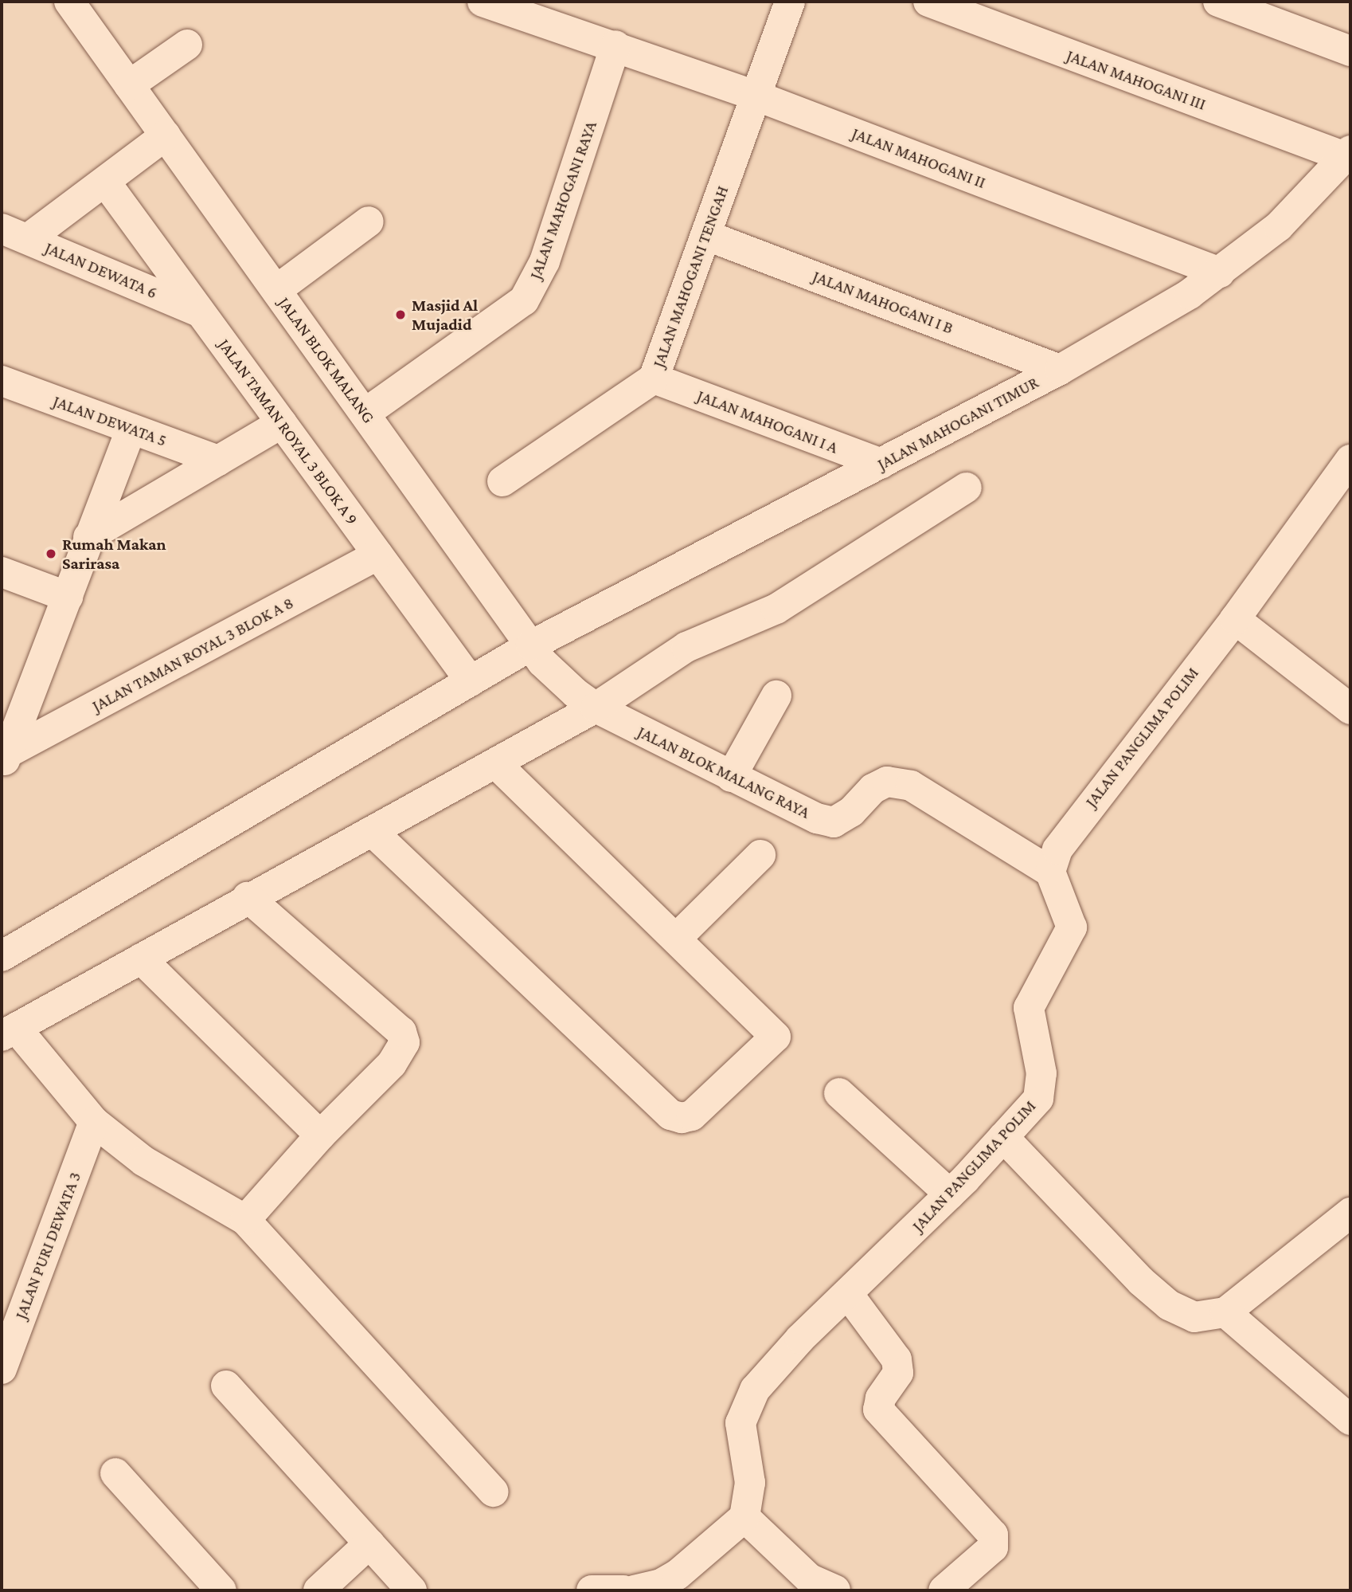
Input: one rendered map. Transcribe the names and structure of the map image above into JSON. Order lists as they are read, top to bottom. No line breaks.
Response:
{"streets":{"street":["JALAN MAHOGANI III","JALAN MAHOGANI II","JALAN MAHOGANI RAYA","JALAN DEWATA 6","JALAN MAHOGANI TENGAH","JALAN MAHOGANI I B","JALAN BLOK MALANG","JALAN DEWATA 5","JALAN MAHOGANI I A","JALAN MAHOGANI TIMUR","JALAN TAMAN ROYAL 3 BLOK A 9","JALAN TAMAN ROYAL 3 BLOK A 8","JALAN PANGLIMA POLIM","JALAN BLOK MALANG RAYA","JALAN PURI DEWATA 3"]},"crossings":[["JALAN MAHOGANI III","JALAN MAHOGANI TIMUR"],["JALAN MAHOGANI II","JALAN MAHOGANI RAYA"],["JALAN MAHOGANI II","JALAN MAHOGANI TENGAH"],["JALAN MAHOGANI II","JALAN MAHOGANI TIMUR"],["JALAN MAHOGANI RAYA","JALAN BLOK MALANG"],["JALAN DEWATA 6","JALAN TAMAN ROYAL 3 BLOK A 9"],["JALAN MAHOGANI TENGAH","JALAN MAHOGANI I B"],["JALAN MAHOGANI TENGAH","JALAN MAHOGANI I A"],["JALAN MAHOGANI I B","JALAN MAHOGANI TIMUR"],["JALAN BLOK MALANG","JALAN MAHOGANI TIMUR"],["JALAN BLOK MALANG","JALAN BLOK MALANG RAYA"],["JALAN MAHOGANI I A","JALAN MAHOGANI TIMUR"],["JALAN MAHOGANI TIMUR","JALAN TAMAN ROYAL 3 BLOK A 9"],["JALAN TAMAN ROYAL 3 BLOK A 9","JALAN TAMAN ROYAL 3 BLOK A 8"],["JALAN PANGLIMA POLIM","JALAN BLOK MALANG RAYA"]],"places":["Masjid Al Mujadid","Rumah Makan Sarirasa"]}
